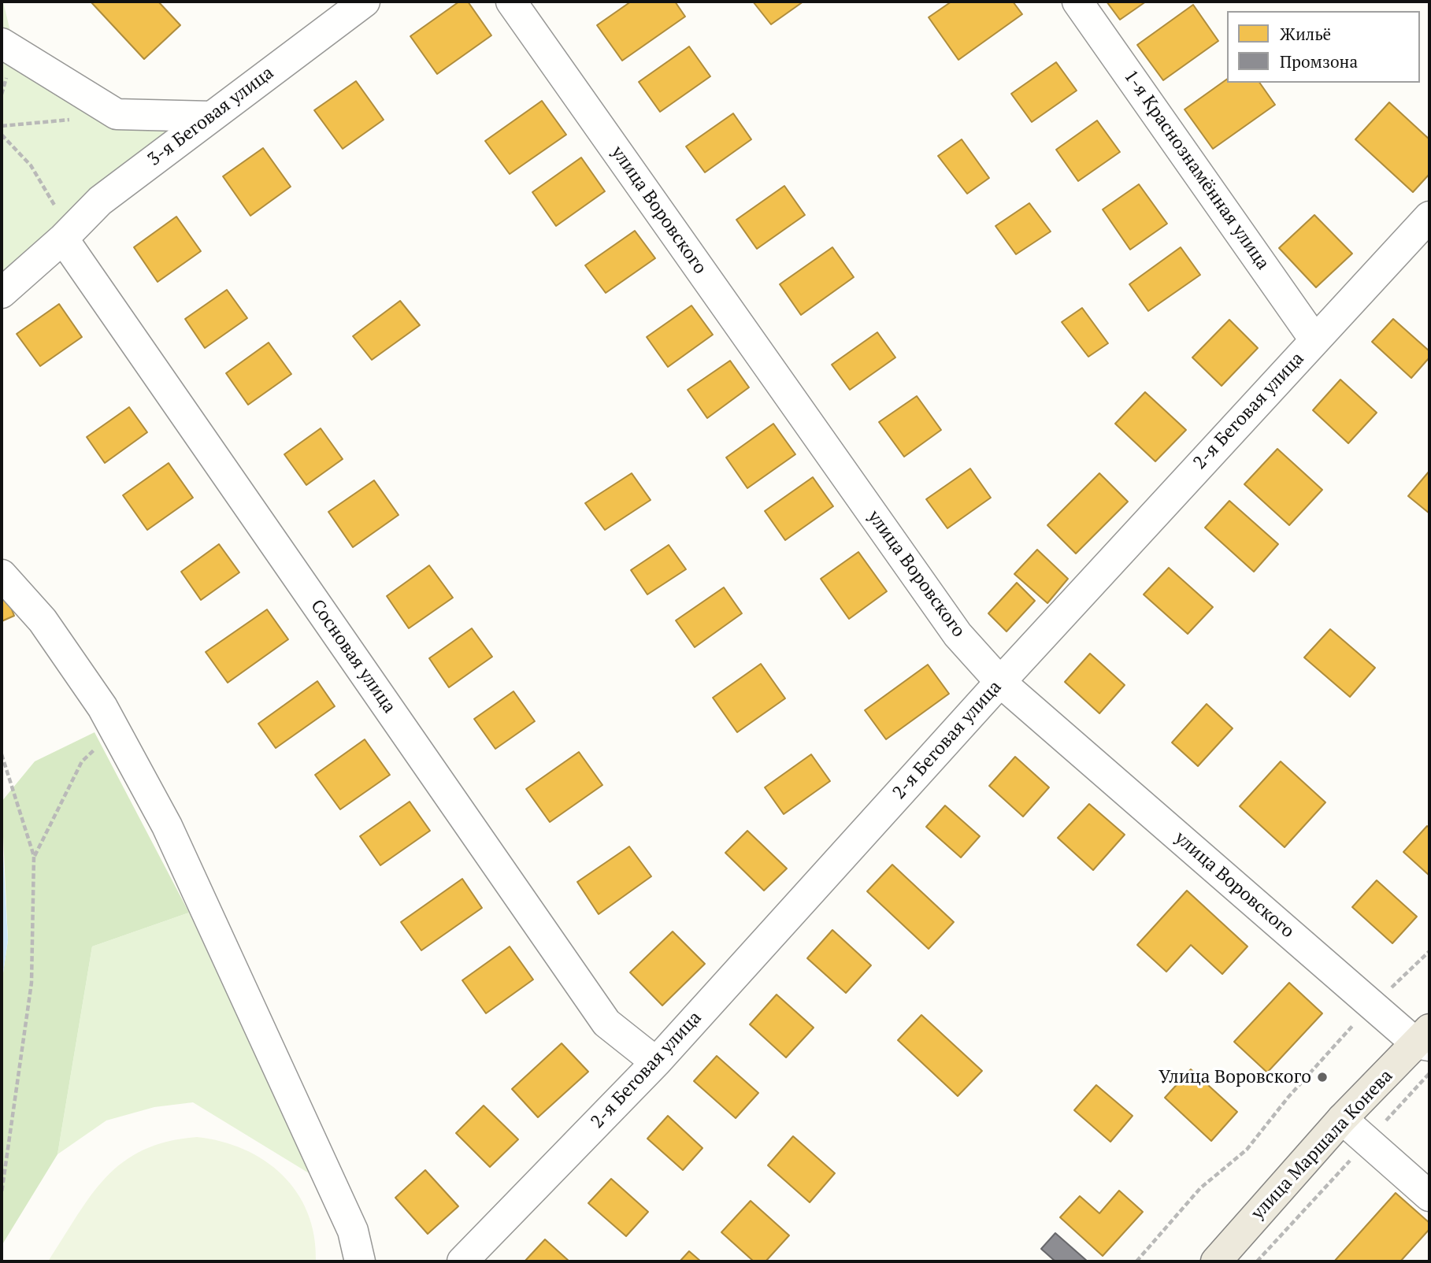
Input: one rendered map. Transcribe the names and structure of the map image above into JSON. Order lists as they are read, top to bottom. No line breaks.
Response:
{"streets":{"main road":["улица Маршала Конева"],"street":["3-я Беговая улица","1-я Краснознамённая улица","улица Воровского","2-я Беговая улица","Сосновая улица"]},"crossings":[["3-я Беговая улица","Сосновая улица"],["1-я Краснознамённая улица","2-я Беговая улица"],["улица Воровского","2-я Беговая улица"],["улица Воровского","улица Маршала Конева"],["2-я Беговая улица","Сосновая улица"]],"places":["Улица Воровского"],"legend":["Жильё","Промзона"]}
